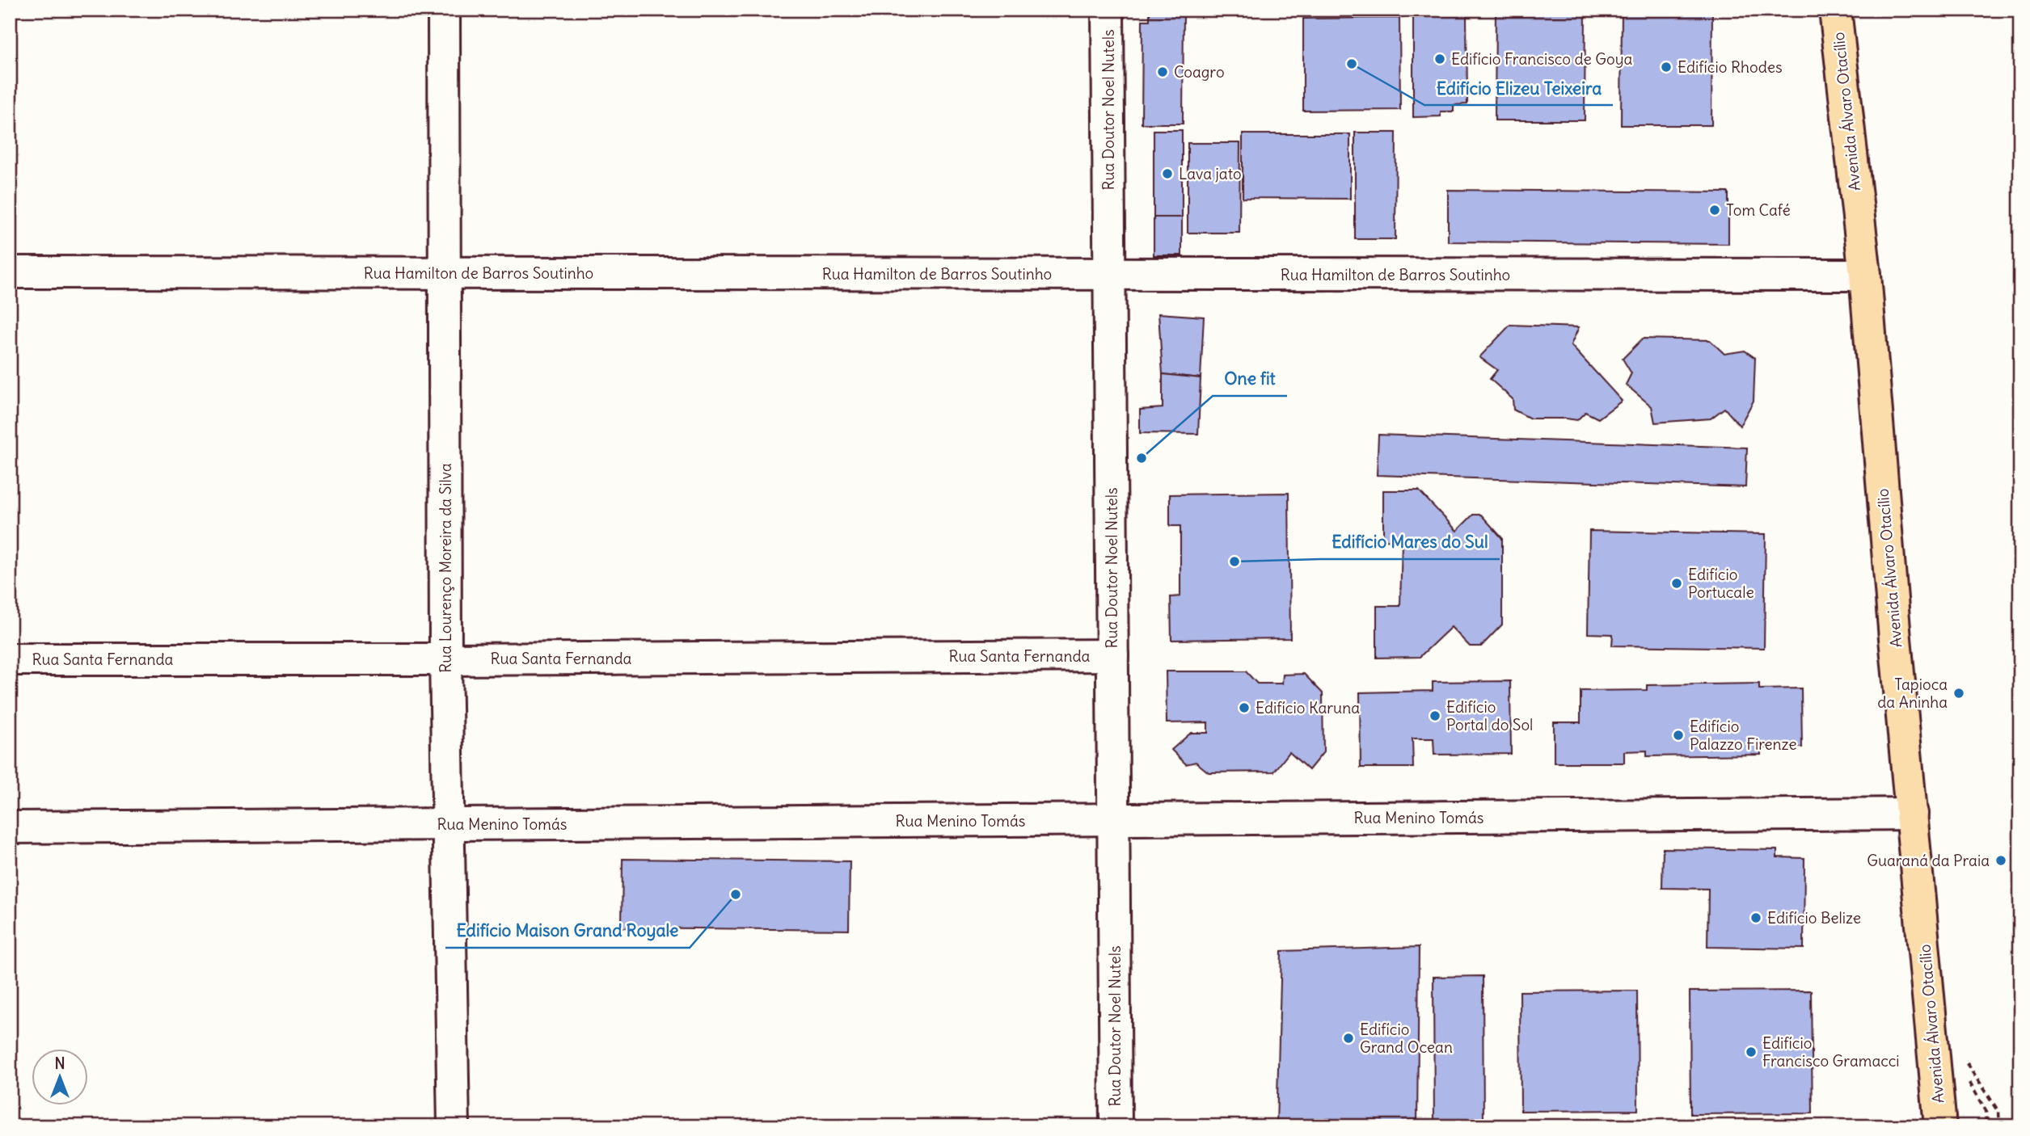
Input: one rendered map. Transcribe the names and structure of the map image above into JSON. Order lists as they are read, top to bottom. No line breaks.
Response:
{"streets":{"main road":["Avenida Álvaro Otacílio"],"street":["Rua Doutor Noel Nutels","Rua Hamilton de Barros Soutinho","Rua Lourenço Moreira da Silva","Rua Santa Fernanda","Rua Menino Tomás"]},"crossings":[["Rua Doutor Noel Nutels","Rua Hamilton de Barros Soutinho"],["Rua Doutor Noel Nutels","Rua Santa Fernanda"],["Rua Doutor Noel Nutels","Rua Menino Tomás"],["Avenida Álvaro Otacílio","Rua Hamilton de Barros Soutinho"],["Avenida Álvaro Otacílio","Rua Menino Tomás"],["Rua Hamilton de Barros Soutinho","Rua Lourenço Moreira da Silva"],["Rua Lourenço Moreira da Silva","Rua Santa Fernanda"],["Rua Lourenço Moreira da Silva","Rua Menino Tomás"]],"places":["Edifício Francisco de Goya","Edifício Elizeu Teixeira","Edifício Rhodes","Coagro","Lava jato","Tom Café","One fit","Edifício Mares do Sul","Edifício Portucale","Tapioca da Aninha","Edifício Karuna","Edifício Portal do Sol","Edifício Palazzo Firenze","Guaraná da Praia","Edifício Maison Grand Royale","Edifício Belize","Edifício Grand Ocean","Edifício Francisco Gramacci"],"north":"top"}
